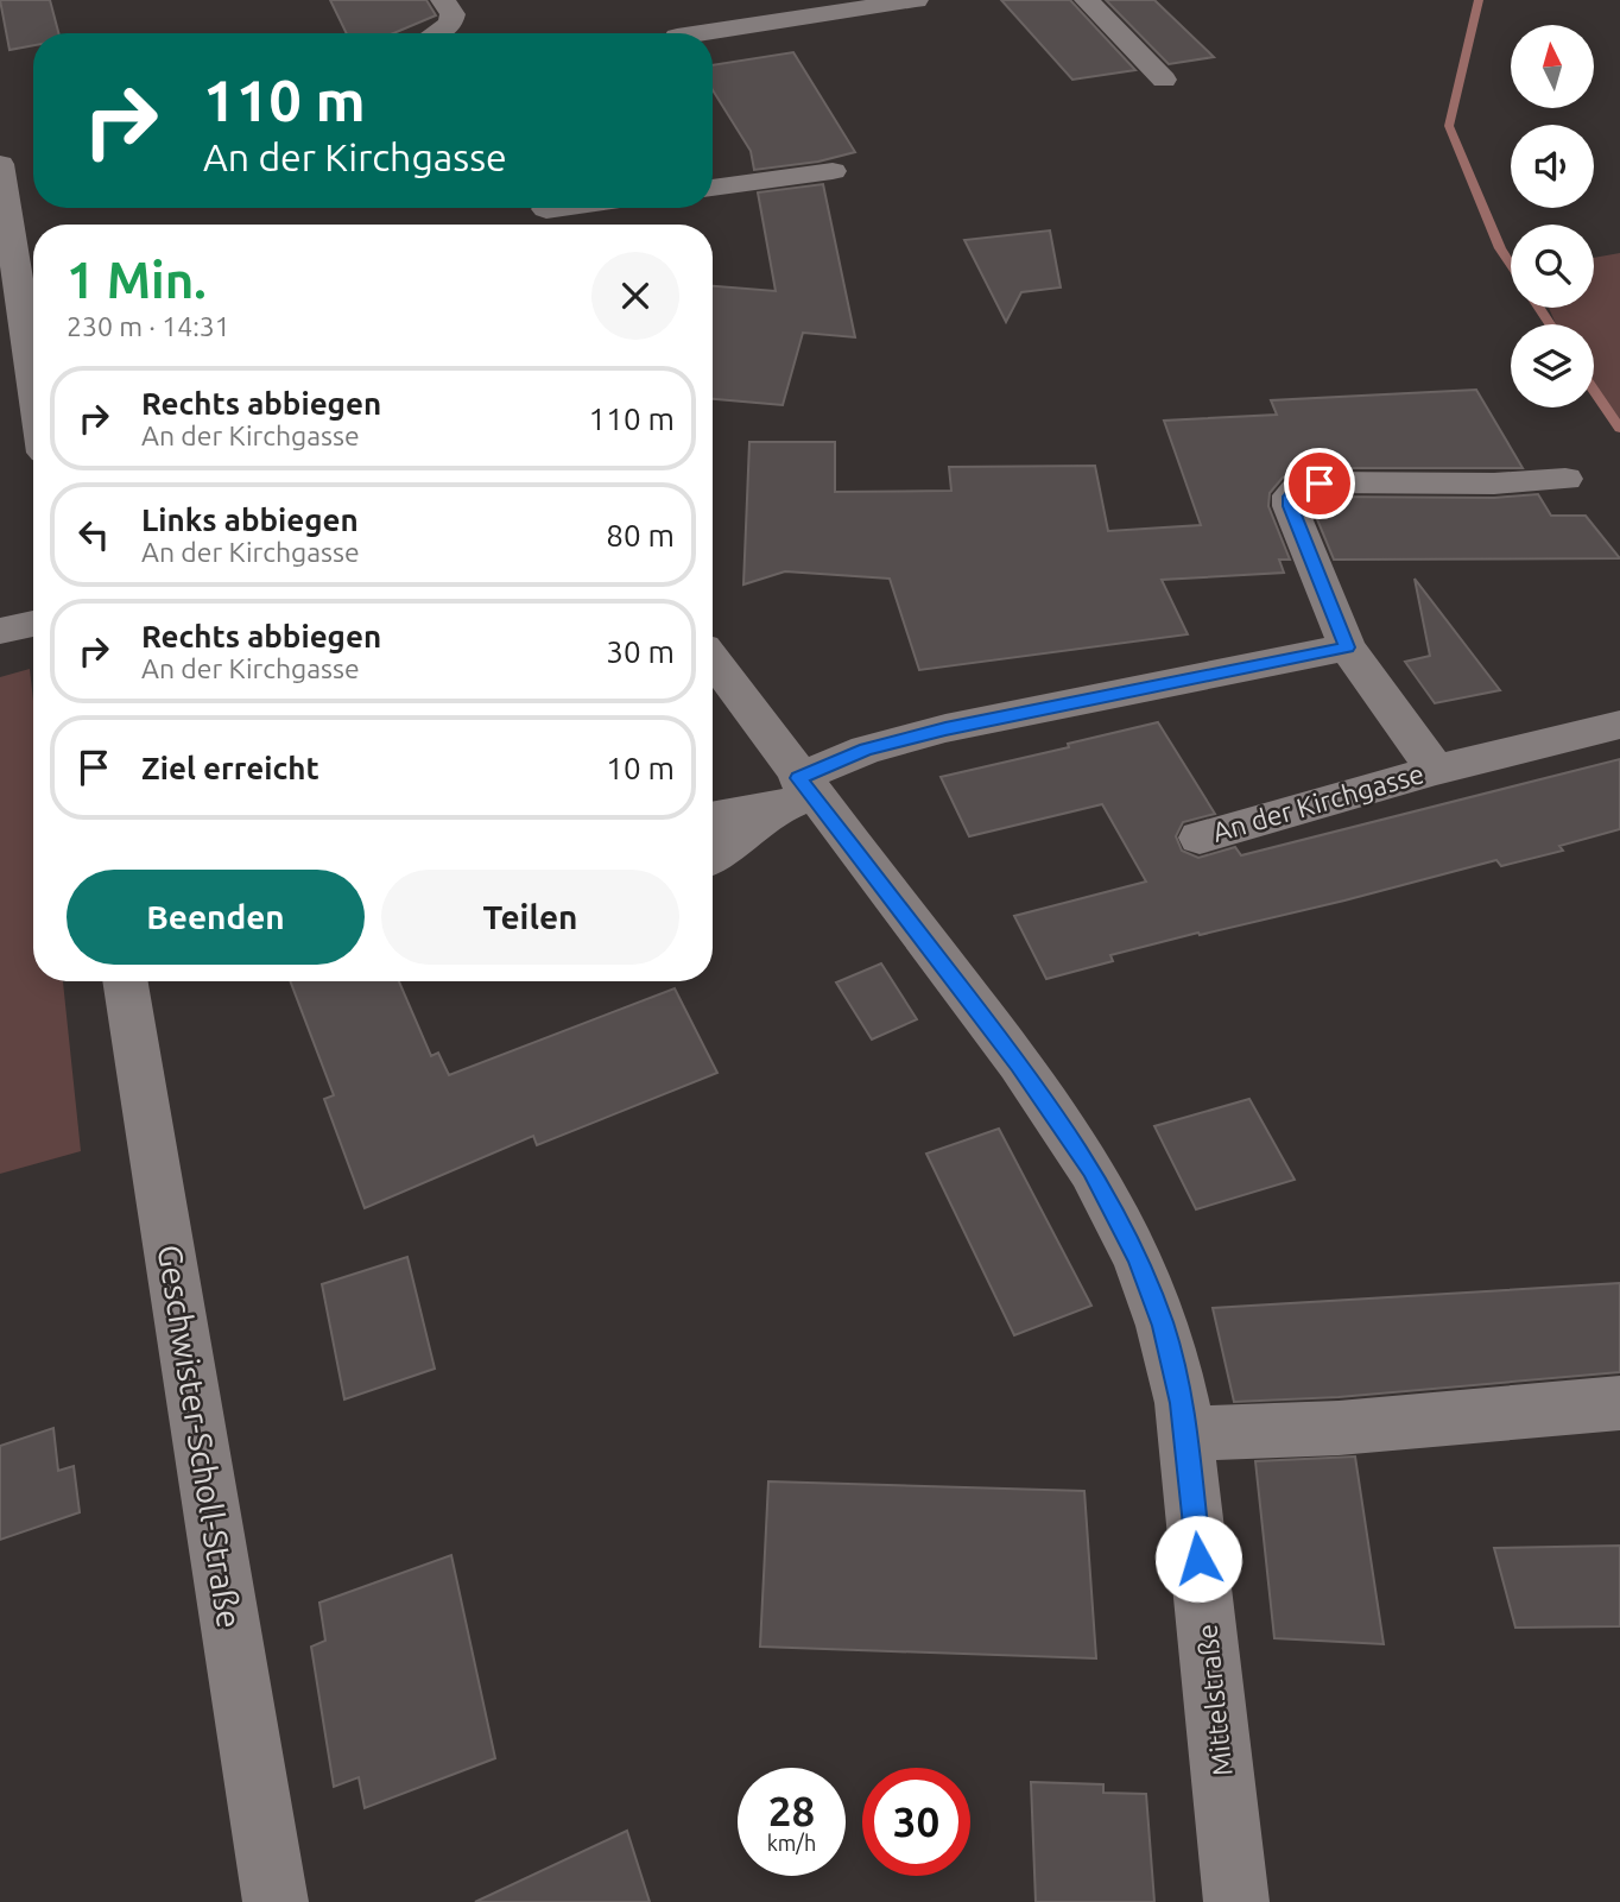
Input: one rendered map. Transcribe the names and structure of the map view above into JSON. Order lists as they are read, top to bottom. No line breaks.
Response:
{"streets":{"street":["An der Kirchgasse","Geschwister-Scholl-Straße","Mittelstraße"]},"north":"top","page":{"turn":["110 m","An der Kirchgasse"],"heading":["1 Min.","230 m · 14:31"],"list":[{"name":"Rechts abbiegen","note":"An der Kirchgasse","value":"110 m"},{"name":"Links abbiegen","note":"An der Kirchgasse","value":"80 m"},{"name":"Rechts abbiegen","note":"An der Kirchgasse","value":"30 m"},{"name":"Ziel erreicht","value":"10 m"}],"buttons":["Beenden","Teilen"],"speed":"28 km/h","limit":"30"}}
